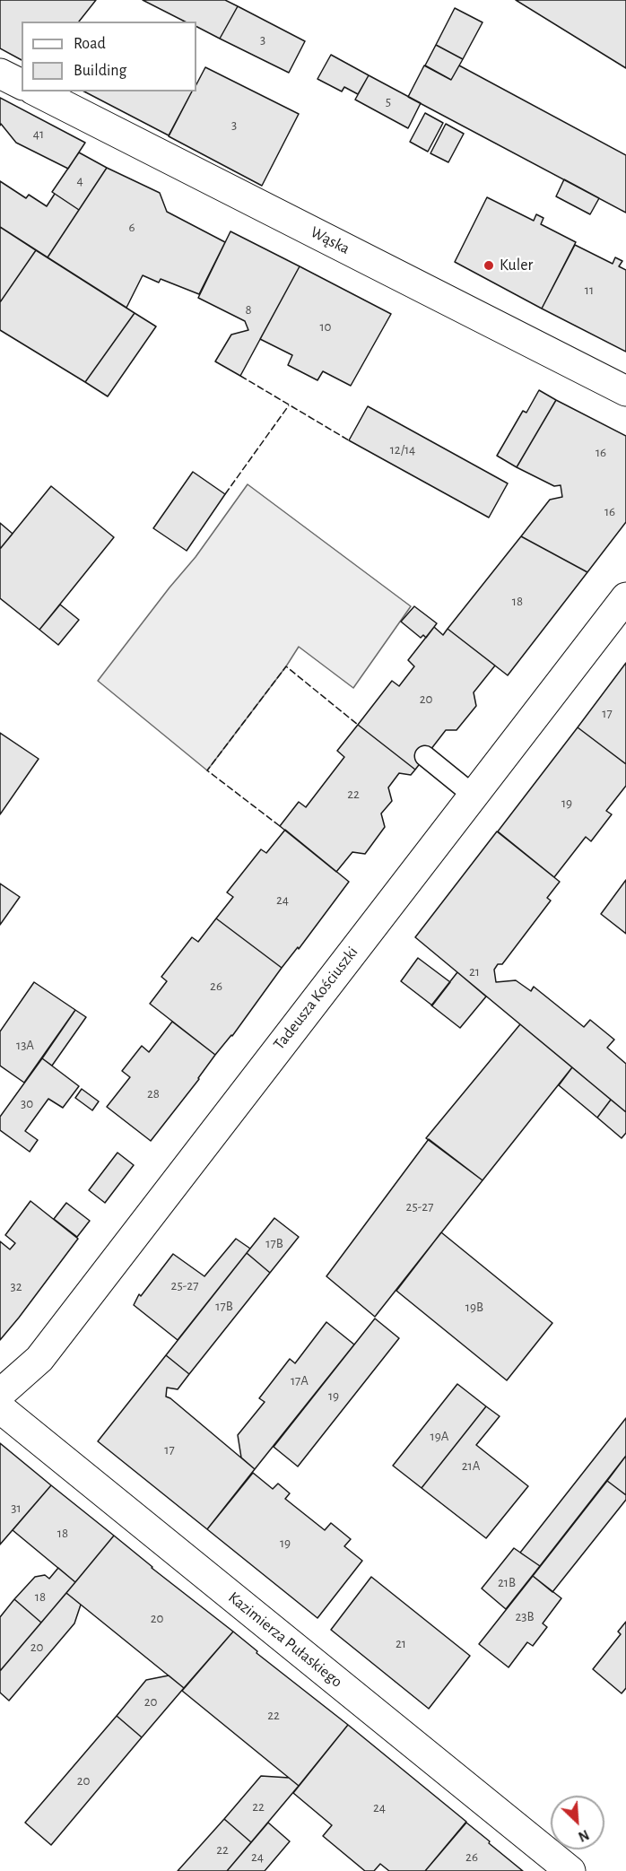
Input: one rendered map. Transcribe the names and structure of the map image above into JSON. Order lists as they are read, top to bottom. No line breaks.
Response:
{"streets":{"street":["Wąska","Tadeusza Kościuszki","Kazimierza Pułaskiego"]},"places":["Kuler"],"house_numbers":["3","5","3","41","4","6","11","8","10","12/14","16","16","18","20","17","22","19","24","21","26","13A","28","30","25-27","17B","25-27","32","17B","19B","17A","19","19A","17","21A","31","18","19","21B","18","23B","20","21","20","20","22","20","22","24","22","24","26"],"legend":["Road","Building"],"north":"bottom right"}
